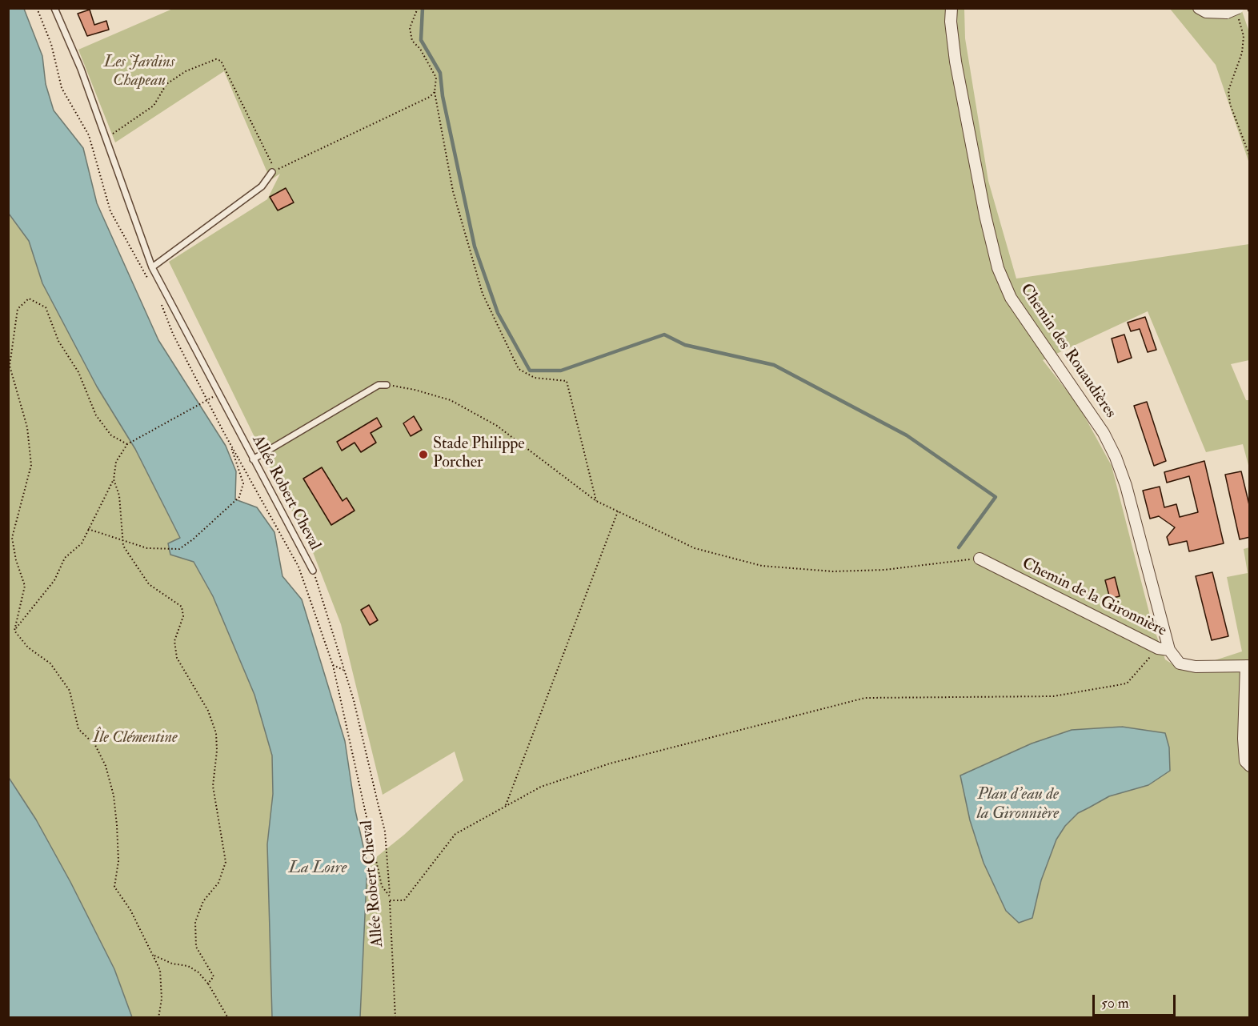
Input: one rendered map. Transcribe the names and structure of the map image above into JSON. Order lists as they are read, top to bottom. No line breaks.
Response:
{"streets":{"street":["Chemin des Rouaudières","Chemin de la Gironnière"],"lane":["Allée Robert Cheval"]},"crossings":[["Chemin des Rouaudières","Chemin de la Gironnière"]],"water":["Plan d'eau de la Gironnière","La Loire"],"parks":["Les Jardins Chapeau","Île Clémentine"],"places":["Stade Philippe Porcher"],"scale_bar":"50 m"}
